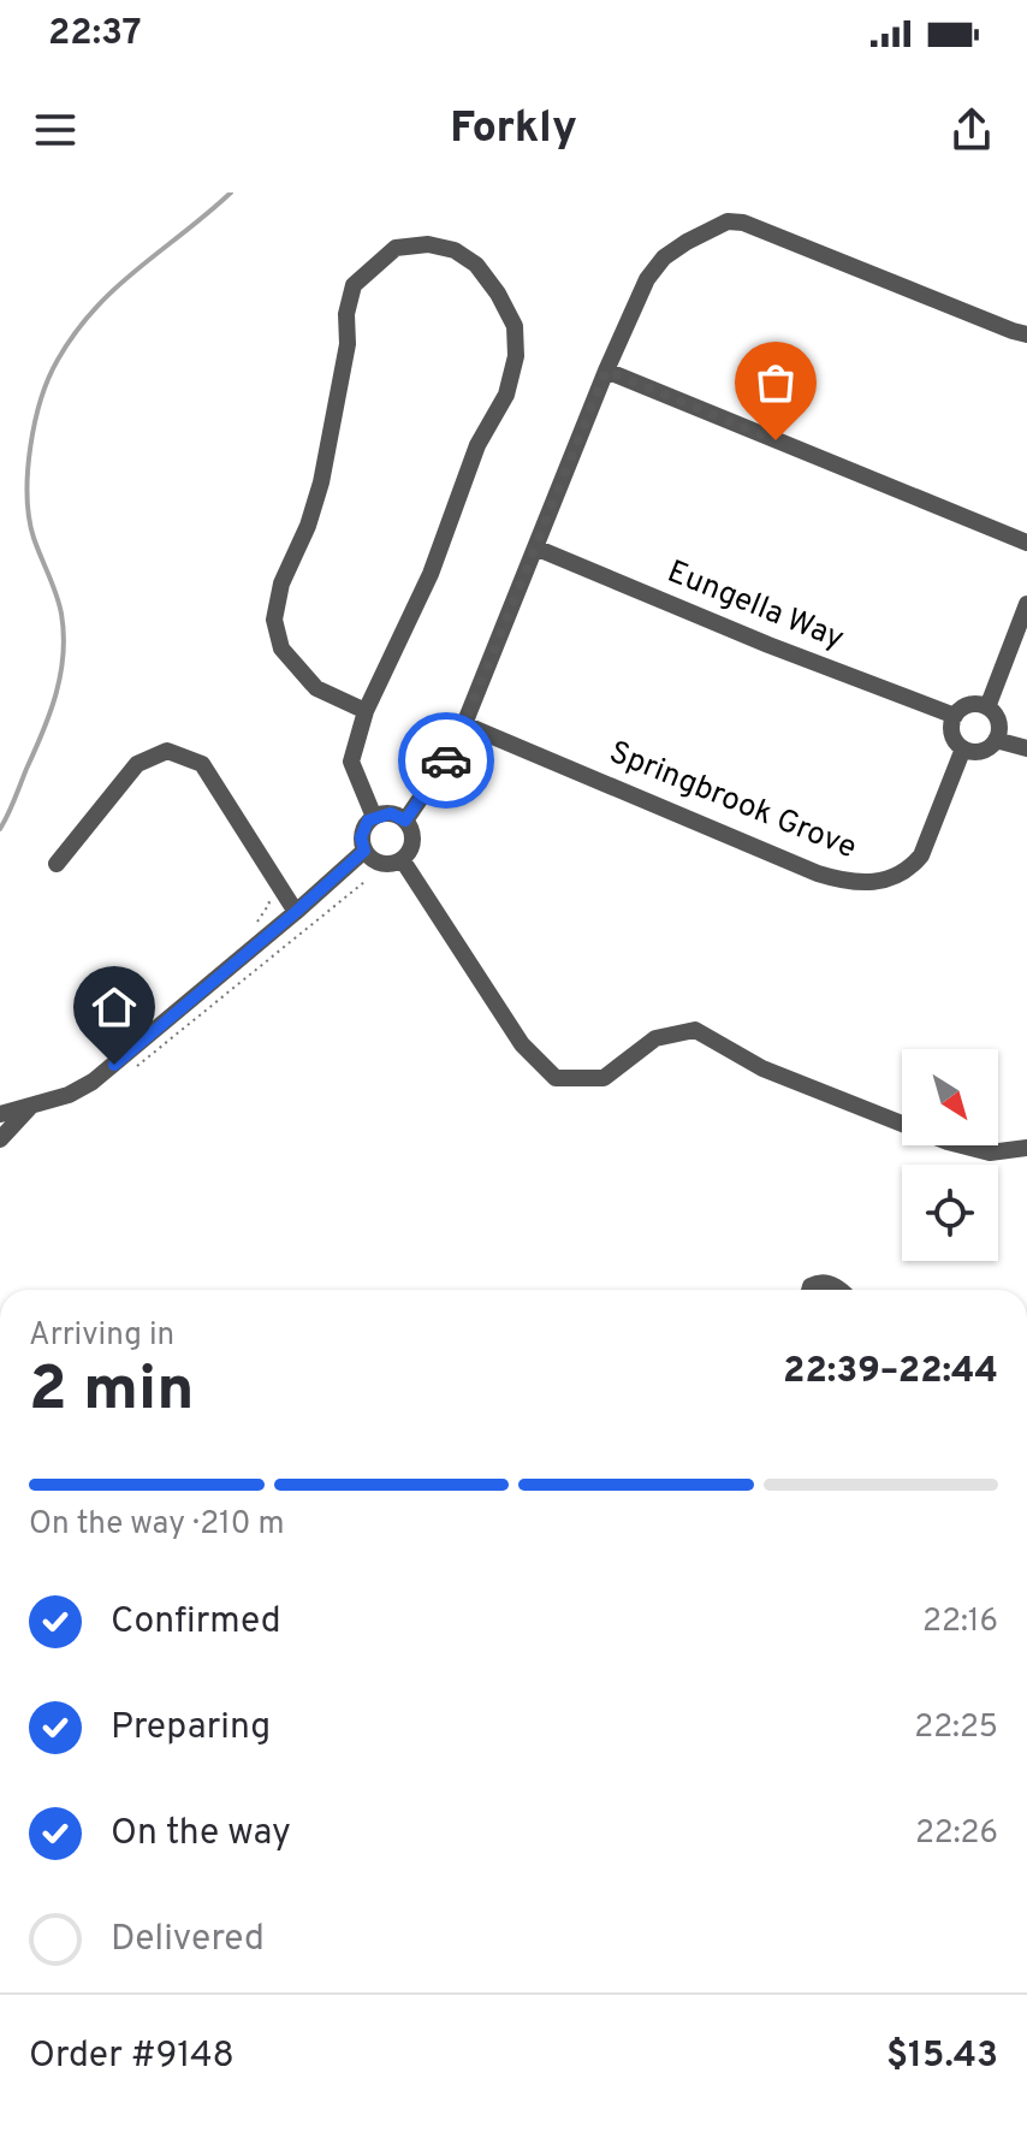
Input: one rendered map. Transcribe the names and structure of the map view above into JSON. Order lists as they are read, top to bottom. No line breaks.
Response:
{"streets":{"street":["Eungella Way","Springbrook Grove"]},"crossings":[["Eungella Way","Springbrook Grove"]],"north":"bottom right","page":{"status":"22:37","header":"Forkly","heading":["2 min","Arriving in","22:39–22:44"],"panel":["Order #9148","$15.43"],"bar":"On the way · 210 m","list":[["Confirmed","22:16"],["Preparing","22:25"],["On the way","22:26"],"Delivered"]}}
